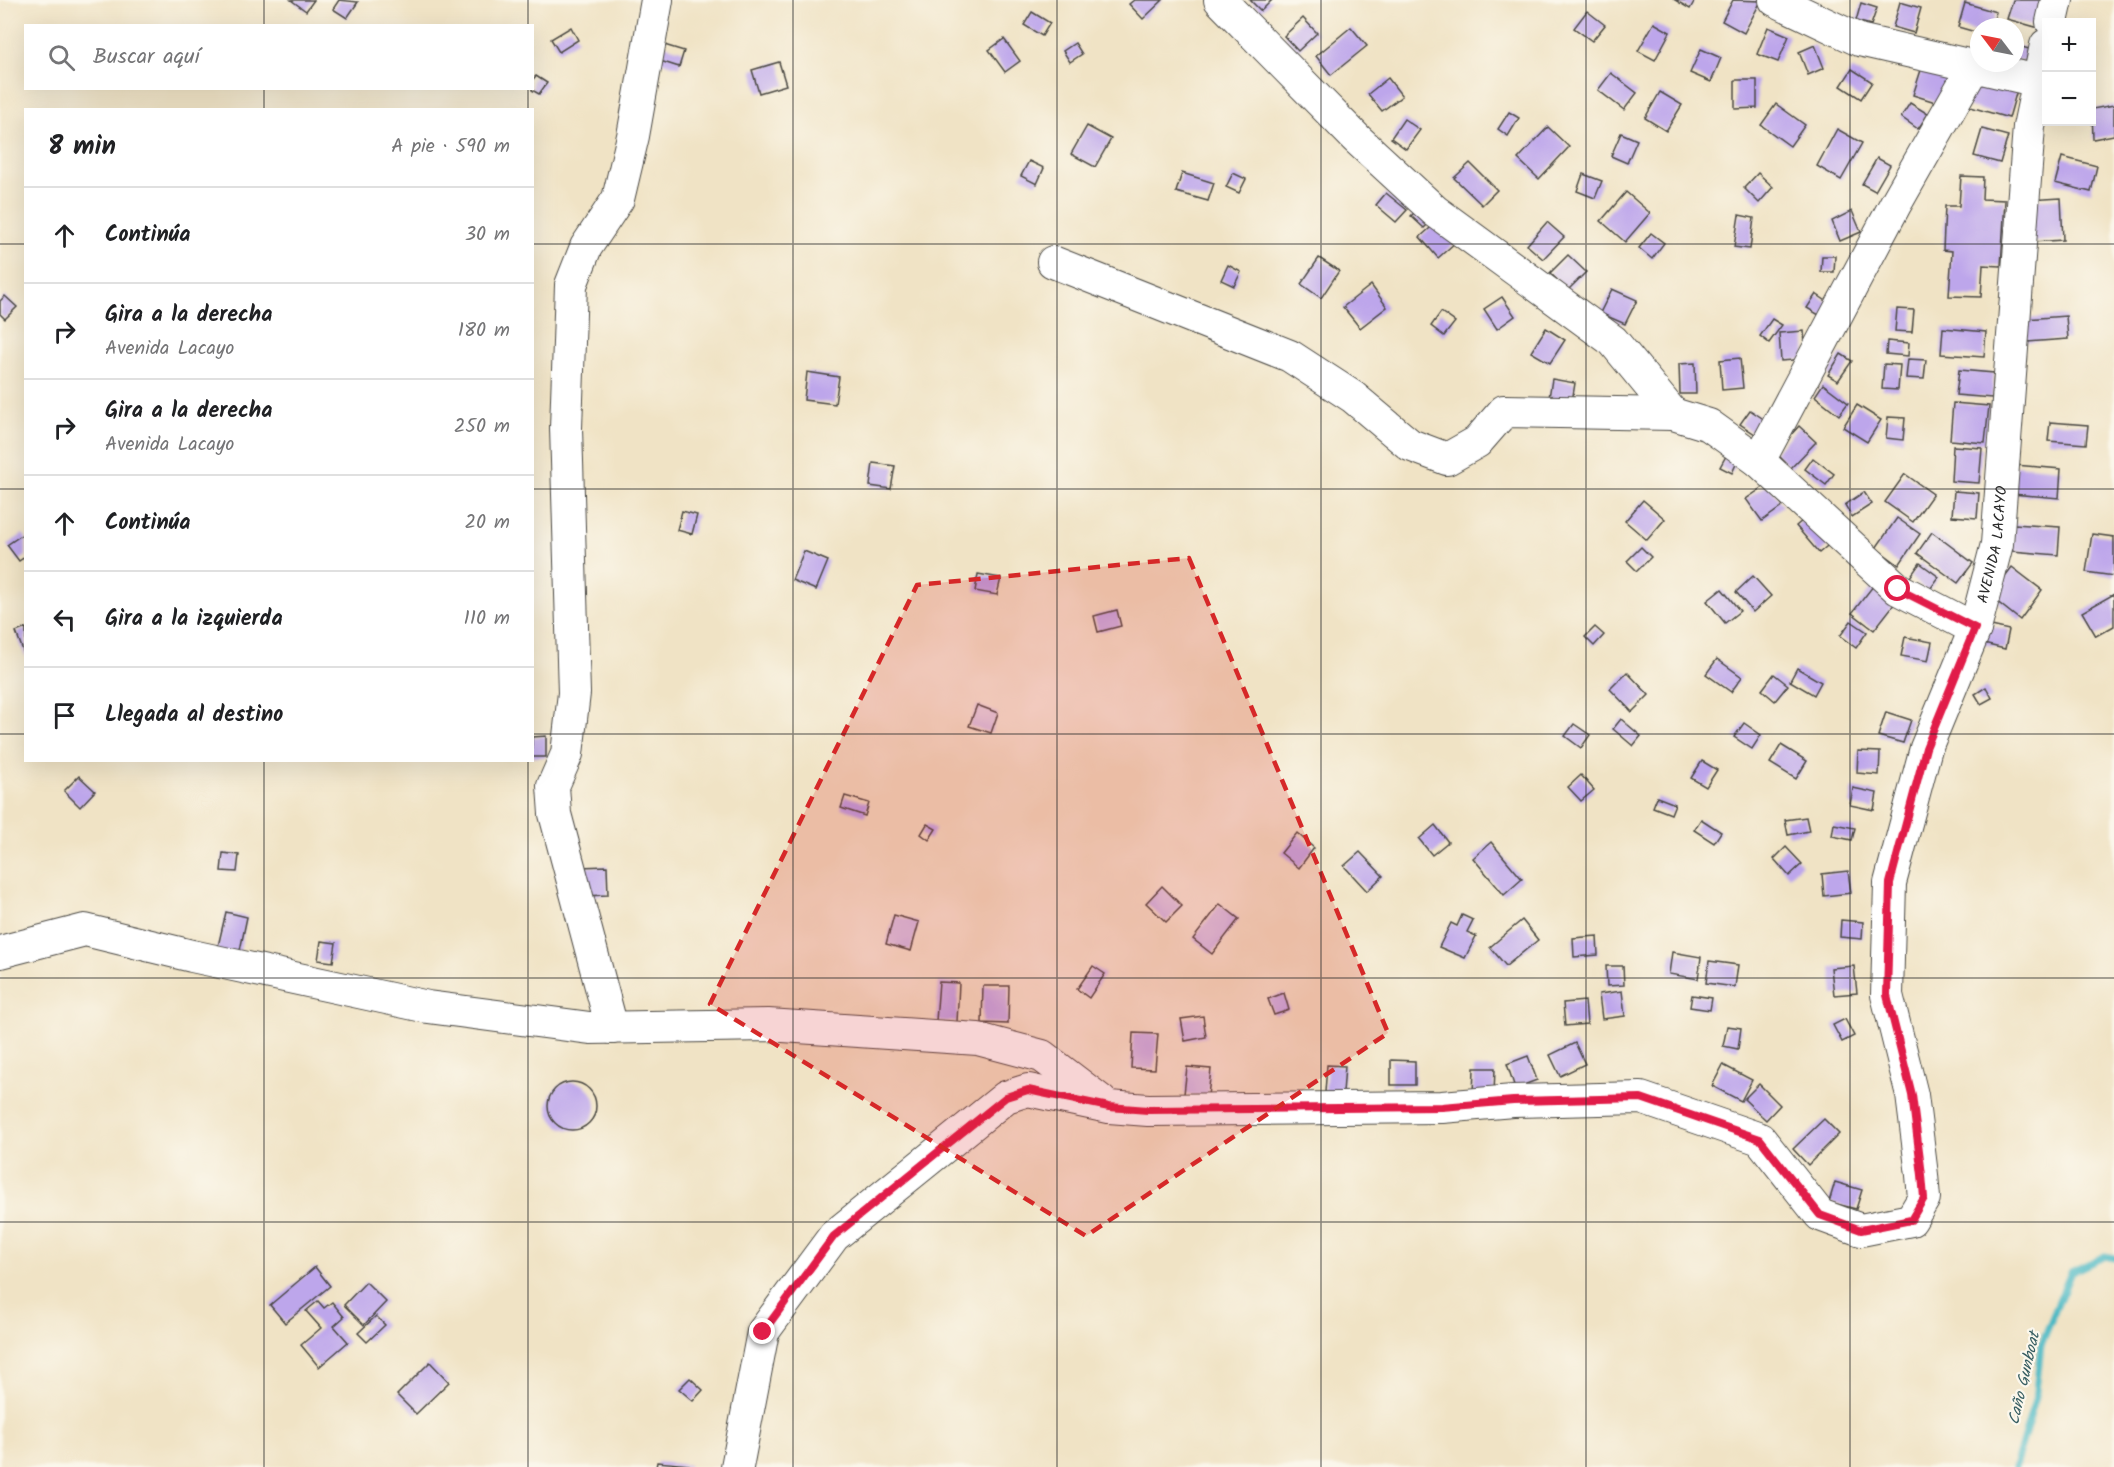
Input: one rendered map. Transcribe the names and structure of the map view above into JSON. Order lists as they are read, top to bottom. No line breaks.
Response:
{"streets":{"street":["AVENIDA LACAYO"]},"water":["Caño Gunboat"],"north":"top left","page":{"map_buttons":["+","−"],"search":"Buscar aquí","heading":["8 min","A pie · 590 m"],"list":[["Continúa","30 m"],["Gira a la derecha","Avenida Lacayo","180 m"],["Gira a la derecha","Avenida Lacayo","250 m"],["Continúa","20 m"],["Gira a la izquierda","110 m"],"Llegada al destino"]}}
